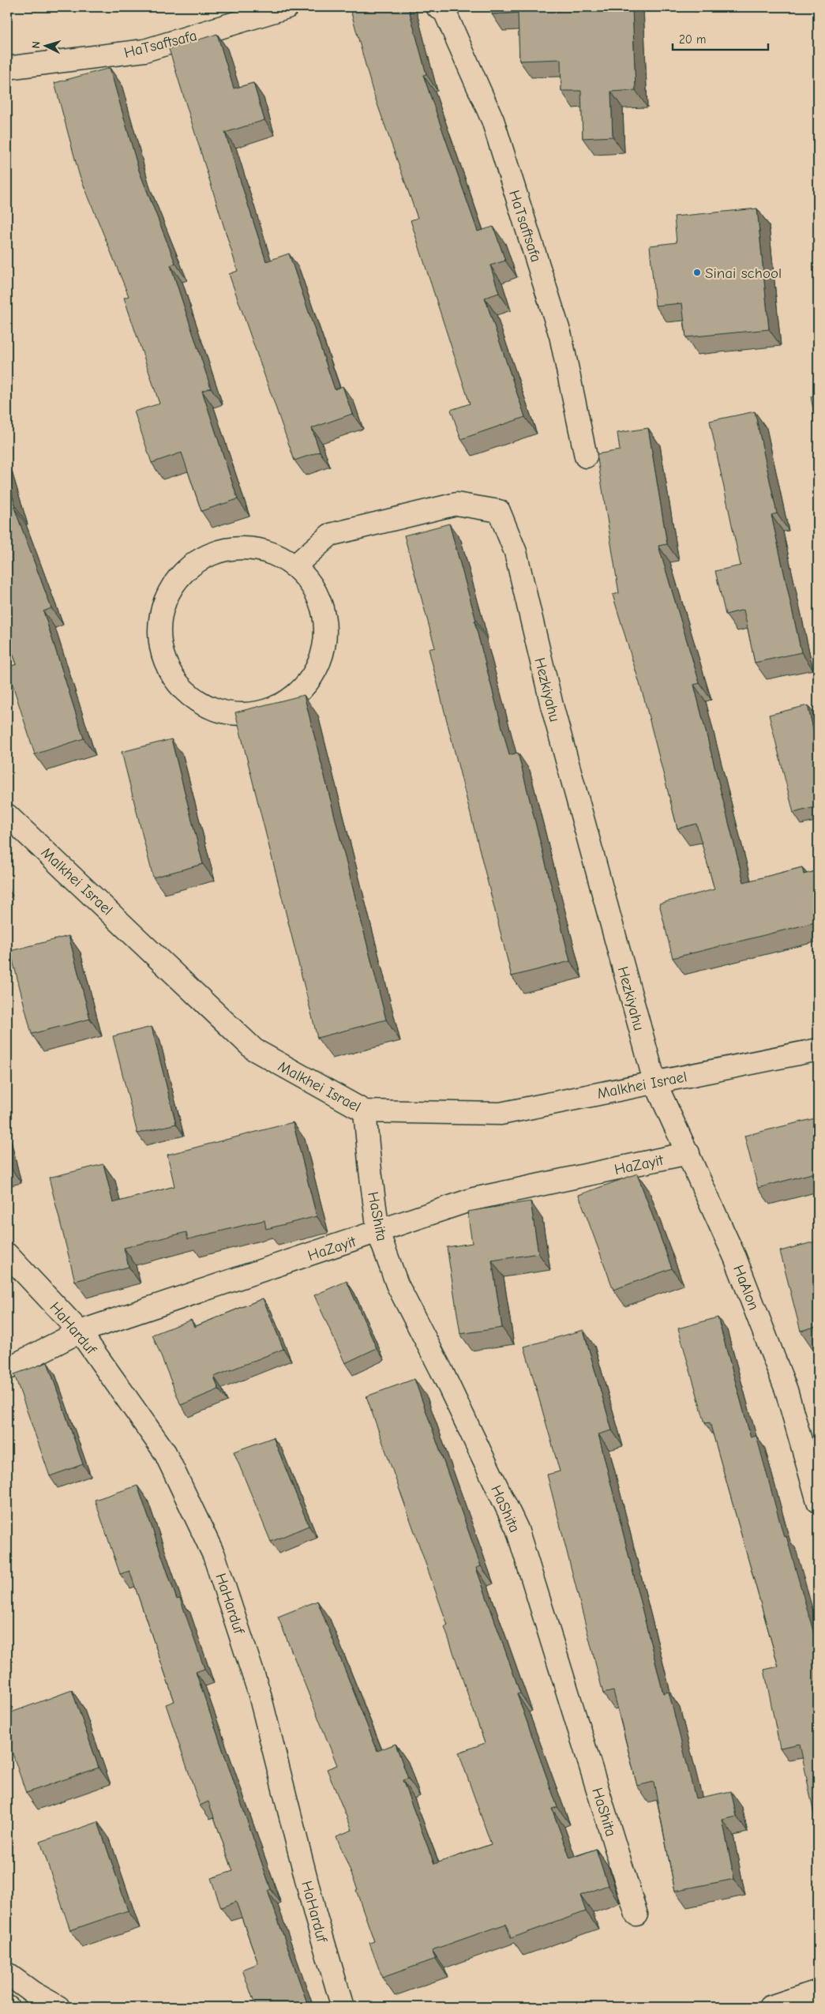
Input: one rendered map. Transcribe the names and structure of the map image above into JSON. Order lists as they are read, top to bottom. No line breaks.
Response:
{"streets":{"street":["HaTsaftsafa","Hezkiyahu","Malkhei Israel","HaZayit","HaShita","HaAlon","HaHarduf"]},"crossings":[["Hezkiyahu","Malkhei Israel"],["Hezkiyahu","HaAlon"],["Malkhei Israel","HaShita"],["Malkhei Israel","HaAlon"],["HaZayit","HaShita"],["HaZayit","HaAlon"],["HaZayit","HaHarduf"]],"places":["Sinai school"],"scale_bar":"20 m","north":"left"}
